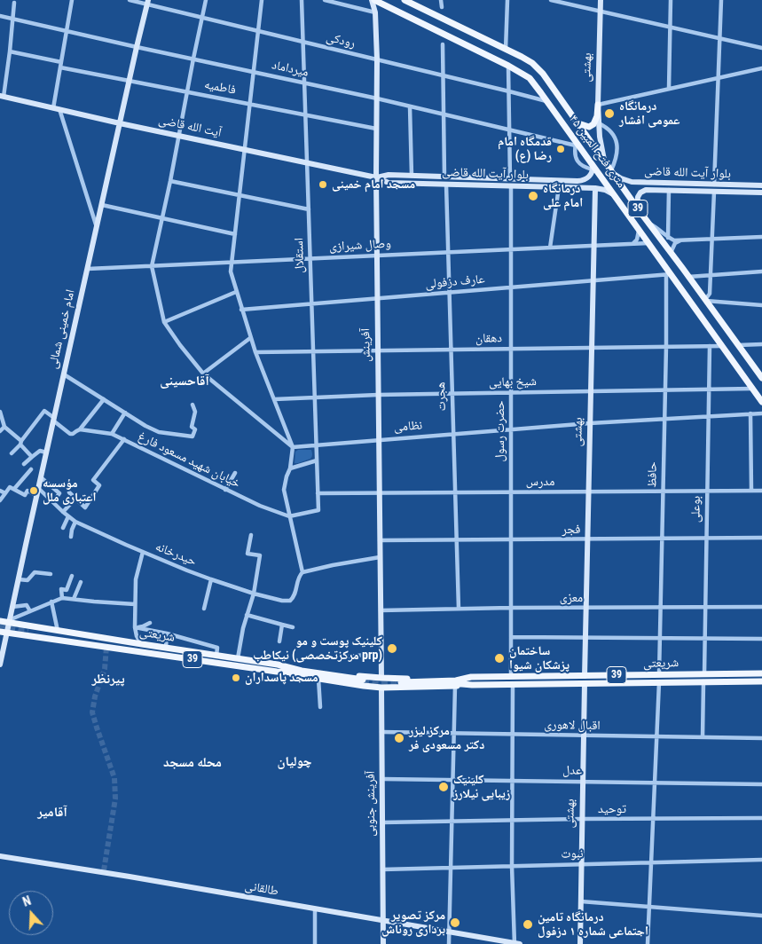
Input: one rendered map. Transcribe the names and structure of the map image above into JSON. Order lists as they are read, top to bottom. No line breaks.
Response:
{"streets":{"main road":["بهشتی","آیت الله قاضی","۴۵ متری فتح المبین","بلوار آیت‌ الله قاضی","بلوار آیت الله قاضی","39","امام خمینی شمالی","آفرینش","شریعتی","آفرینش جنوبی","طالقانی"],"street":["رودکی","میرداماد","فاطمیه","وصال شیرازی","استقلال","عارف دزفولی","دهقان","شیخ بهایی","هجرت","نظامی","حضرت رسول","خیابان شهید مسعود فارغ","حافظ","مدرس","بوعلی","فجر","حیدرخانه","معزی","اقبال لاهوری","عدل","توحید","نبوت"]},"crossings":[["رودکی","۴۵ متری فتح المبین"],["رودکی","استقلال"],["رودکی","امام خمینی شمالی"],["رودکی","آفرینش"],["بهشتی","۴۵ متری فتح المبین"],["بهشتی","بلوار آیت الله قاضی"],["بهشتی","وصال شیرازی"],["بهشتی","عارف دزفولی"],["بهشتی","دهقان"],["بهشتی","شیخ بهایی"],["بهشتی","نظامی"],["بهشتی","مدرس"],["بهشتی","فجر"],["بهشتی","معزی"],["بهشتی","شریعتی"],["بهشتی","اقبال لاهوری"],["بهشتی","عدل"],["بهشتی","توحید"],["بهشتی","نبوت"],["میرداماد","۴۵ متری فتح المبین"],["میرداماد","استقلال"],["میرداماد","امام خمینی شمالی"],["میرداماد","آفرینش"],["فاطمیه","استقلال"],["فاطمیه","امام خمینی شمالی"],["فاطمیه","آفرینش"],["آیت الله قاضی","بلوار آیت الله قاضی"],["آیت الله قاضی","استقلال"],["آیت الله قاضی","امام خمینی شمالی"],["آیت الله قاضی","آفرینش"],["۴۵ متری فتح المبین","بلوار آیت‌ الله قاضی"],["۴۵ متری فتح المبین","بلوار آیت الله قاضی"],["۴۵ متری فتح المبین","وصال شیرازی"],["۴۵ متری فتح المبین","عارف دزفولی"],["۴۵ متری فتح المبین","دهقان"],["۴۵ متری فتح المبین","آفرینش"],["۴۵ متری فتح المبین","شیخ بهایی"],["۴۵ متری فتح المبین","حافظ"],["بلوار آیت الله قاضی","آفرینش"],["بلوار آیت الله قاضی","هجرت"],["بلوار آیت الله قاضی","حضرت رسول"],["39","شریعتی"],["وصال شیرازی","استقلال"],["وصال شیرازی","امام خمینی شمالی"],["وصال شیرازی","آفرینش"],["وصال شیرازی","هجرت"],["وصال شیرازی","حضرت رسول"],["استقلال","عارف دزفولی"],["استقلال","دهقان"],["استقلال","شیخ بهایی"],["استقلال","نظامی"],["استقلال","خیابان شهید مسعود فارغ"],["استقلال","مدرس"],["عارف دزفولی","آفرینش"],["عارف دزفولی","هجرت"],["عارف دزفولی","حضرت رسول"],["عارف دزفولی","حافظ"],["امام خمینی شمالی","خیابان شهید مسعود فارغ"],["امام خمینی شمالی","حیدرخانه"],["امام خمینی شمالی","شریعتی"],["دهقان","آفرینش"],["دهقان","هجرت"],["دهقان","حضرت رسول"],["دهقان","حافظ"],["دهقان","بوعلی"],["آفرینش","شیخ بهایی"],["آفرینش","نظامی"],["آفرینش","مدرس"],["آفرینش","فجر"],["آفرینش","معزی"],["شیخ بهایی","هجرت"],["شیخ بهایی","حضرت رسول"],["شیخ بهایی","حافظ"],["شیخ بهایی","بوعلی"],["هجرت","نظامی"],["هجرت","مدرس"],["هجرت","فجر"],["هجرت","معزی"],["نظامی","حضرت رسول"],["نظامی","حافظ"],["نظامی","بوعلی"],["حضرت رسول","مدرس"],["حضرت رسول","فجر"],["حضرت رسول","معزی"],["حضرت رسول","شریعتی"],["حافظ","مدرس"],["حافظ","فجر"],["حافظ","معزی"],["حافظ","شریعتی"],["مدرس","بوعلی"],["بوعلی","فجر"],["بوعلی","معزی"],["بوعلی","شریعتی"],["اقبال لاهوری","آفرینش جنوبی"],["عدل","آفرینش جنوبی"],["آفرینش جنوبی","توحید"],["آفرینش جنوبی","نبوت"],["آفرینش جنوبی","طالقانی"]],"districts":["آقاحسینی","پیرنظر","چولیان","محله مسجد","آقامیر"],"places":["درمانگاه عمومی افشار","قدمگاه امام رضا (ع)","مسجد امام خمینی","درمانگاه امام علی","مؤسسه اعتباری ملل","کلینیک پوست و مو نیکاطب (مرکزتخصصی prp)","ساختمان پزشکان شیوا","مسجد پاسداران","مرکز لیزر دکتر مسعودی فر","کلینیک زیبایی نیلارز","مرکز تصویر برداری روناش","درمانگاه تامین اجتماعی شماره ۱ دزفول"],"north":"top"}
